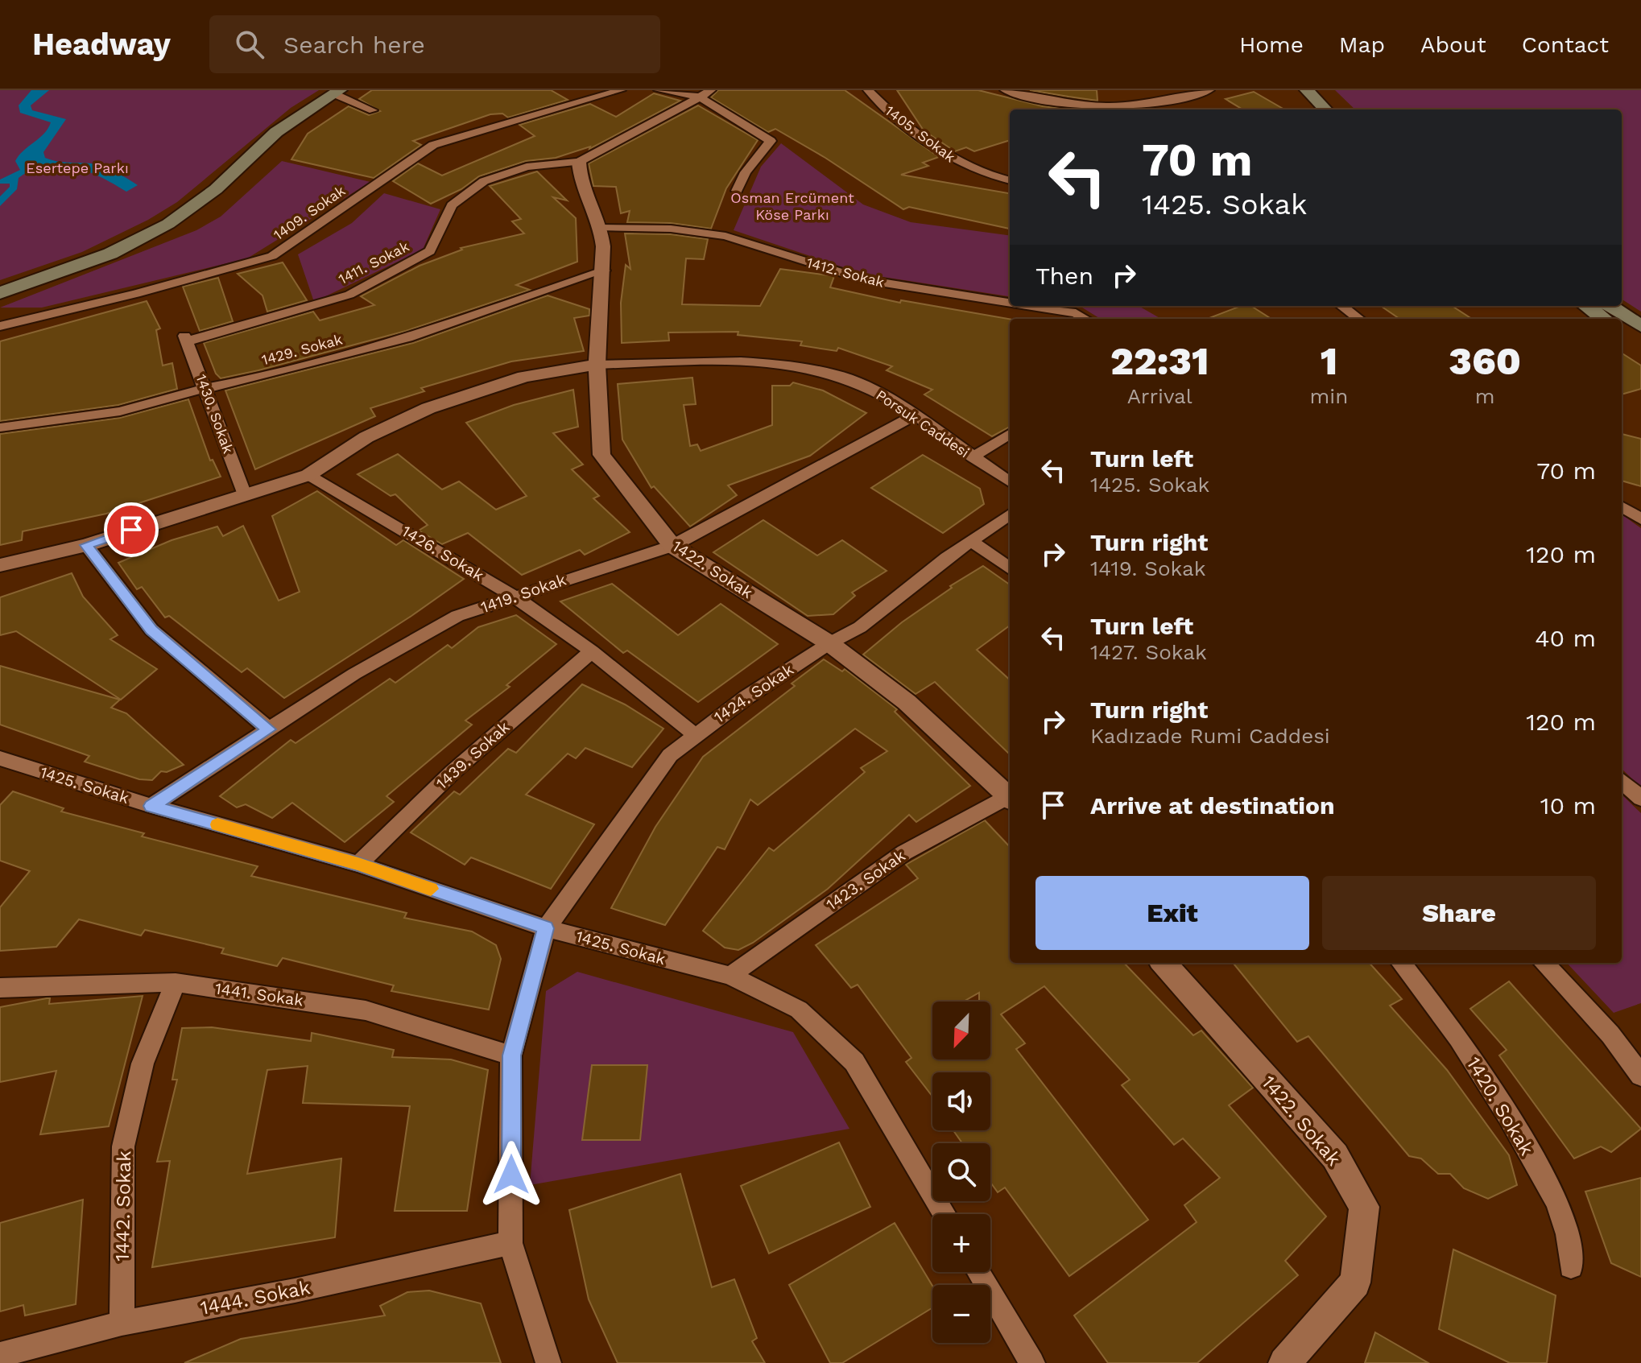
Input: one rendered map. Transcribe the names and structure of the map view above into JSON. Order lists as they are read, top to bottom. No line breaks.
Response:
{"streets":{"street":["1405. Sokak","1409. Sokak","1411. Sokak","1412. Sokak","1429. Sokak","1430. Sokak","Porsuk Caddesi","1426. Sokak","1422. Sokak","1419. Sokak","1424. Sokak","1439. Sokak","1425. Sokak","1423. Sokak","1441. Sokak","1420. Sokak","1442. Sokak","1444. Sokak"]},"crossings":[["1411. Sokak","1430. Sokak"],["1411. Sokak","1422. Sokak"],["1412. Sokak","1422. Sokak"],["1429. Sokak","1430. Sokak"],["1429. Sokak","1422. Sokak"],["Porsuk Caddesi","1422. Sokak"],["Porsuk Caddesi","1419. Sokak"],["1426. Sokak","1419. Sokak"],["1426. Sokak","1424. Sokak"],["1426. Sokak","1439. Sokak"],["1422. Sokak","1419. Sokak"],["1422. Sokak","1424. Sokak"],["1419. Sokak","1425. Sokak"],["1424. Sokak","1425. Sokak"],["1439. Sokak","1425. Sokak"],["1425. Sokak","1423. Sokak"],["1441. Sokak","1442. Sokak"],["1442. Sokak","1444. Sokak"]],"parks":["Esertepe Parkı","Osman Ercüment Köse Parkı"],"north":"bottom left","page":{"header":"Headway","search":"Search here","nav":["Home","Map","About","Contact"],"turn":["70 m","1425. Sokak"],"then":"Then","eta":["22:31","Arrival","1","min","360","m"],"list":[{"name":"Turn left","note":"1425. Sokak","value":"70 m"},{"name":"Turn right","note":"1419. Sokak","value":"120 m"},{"name":"Turn left","note":"1427. Sokak","value":"40 m"},{"name":"Turn right","note":"Kadızade Rumi Caddesi","value":"120 m"},{"name":"Arrive at destination","value":"10 m"}],"buttons":["Exit","Share"],"map_buttons":["+","−"]}}
